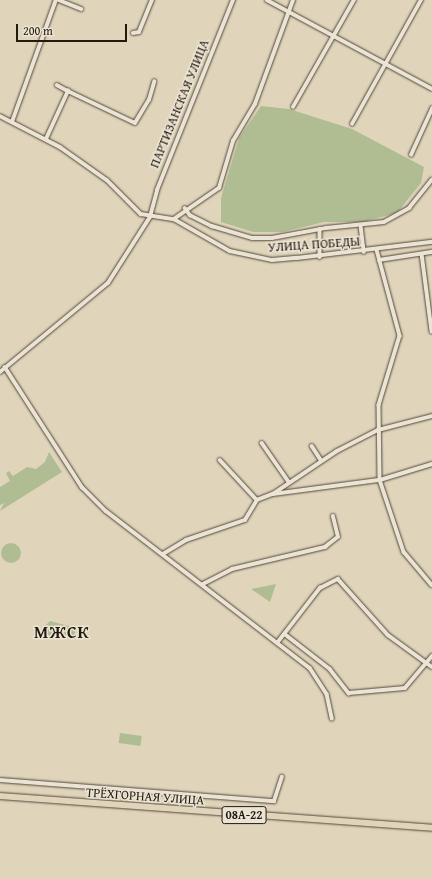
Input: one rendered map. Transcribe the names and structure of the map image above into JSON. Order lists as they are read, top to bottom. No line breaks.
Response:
{"streets":{"highway":["ТРЁХГОРНАЯ УЛИЦА","08А-22"],"street":["ПАРТИЗАНСКАЯ УЛИЦА","УЛИЦА ПОБЕДЫ"]},"crossings":[["ПАРТИЗАНСКАЯ УЛИЦА","УЛИЦА ПОБЕДЫ"]],"districts":["МЖСК"],"scale_bar":"200 m"}
